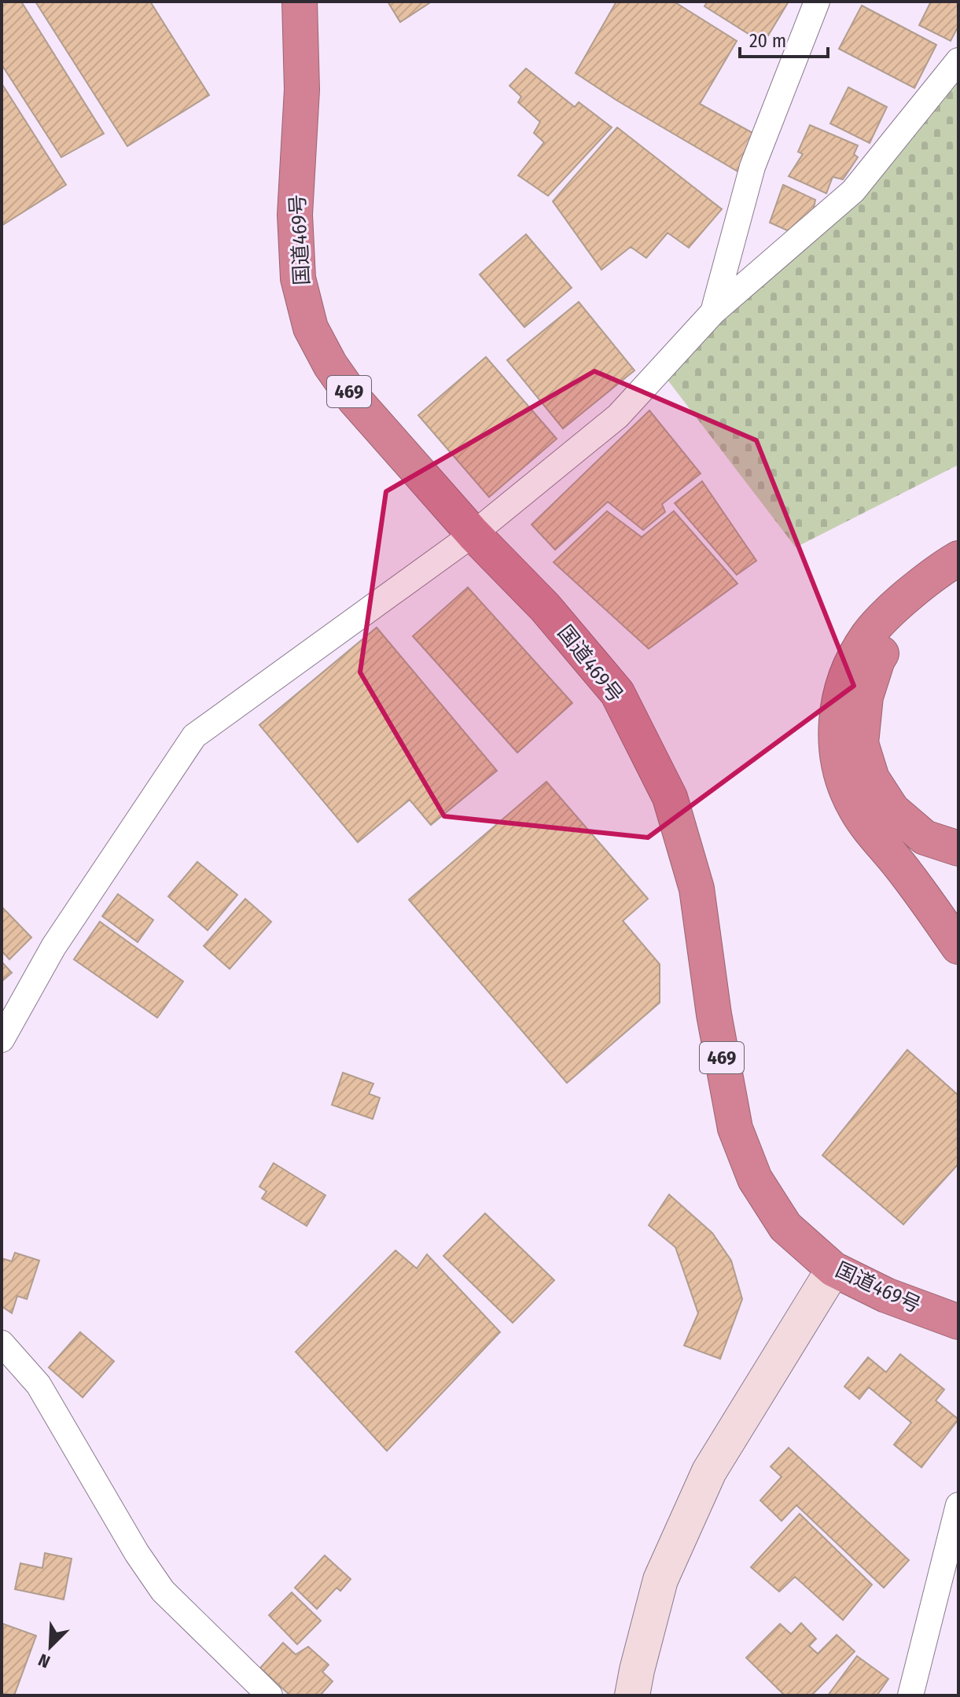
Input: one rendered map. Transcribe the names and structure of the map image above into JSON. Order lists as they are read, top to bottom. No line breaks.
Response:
{"streets":{"highway":["国道469号","469"]},"scale_bar":"20 m","north":"bottom left"}
